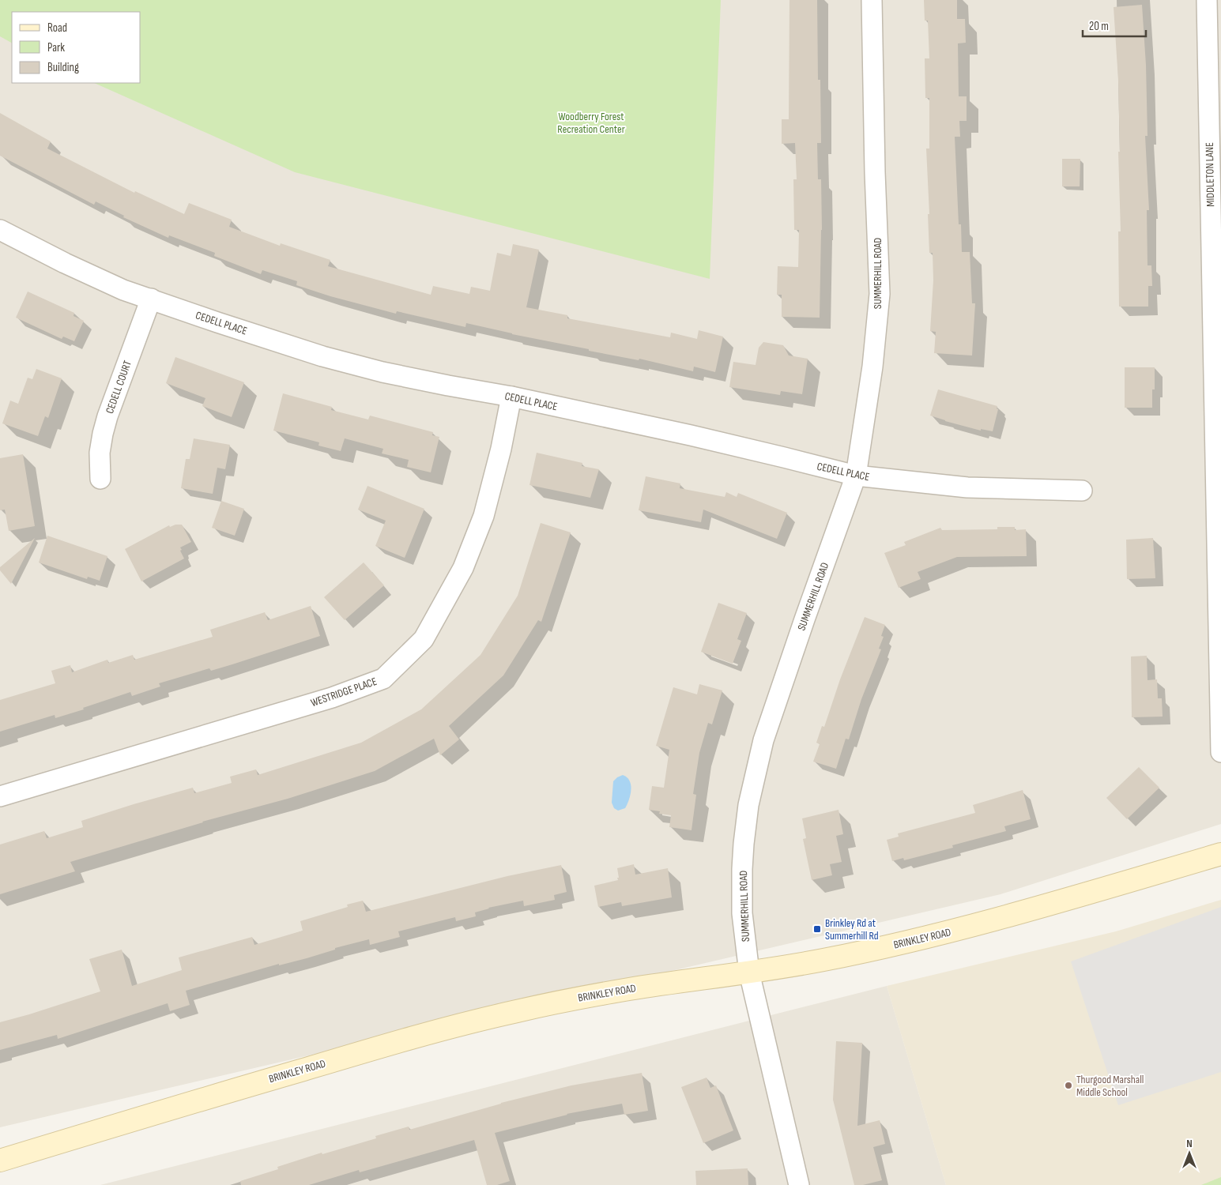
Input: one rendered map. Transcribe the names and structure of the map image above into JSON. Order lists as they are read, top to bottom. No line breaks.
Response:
{"streets":{"main road":["BRINKLEY ROAD"],"street":["MIDDLETON LANE","SUMMERHILL ROAD","CEDELL PLACE","CEDELL COURT","WESTRIDGE PLACE"]},"crossings":[["SUMMERHILL ROAD","CEDELL PLACE"],["SUMMERHILL ROAD","BRINKLEY ROAD"],["CEDELL PLACE","CEDELL COURT"],["CEDELL PLACE","WESTRIDGE PLACE"]],"parks":["Woodberry Forest Recreation Center"],"places":{"transit":["Brinkley Rd at Summerhill Rd"],"other":["Thurgood Marshall Middle School"]},"legend":["Road","Park","Building"],"scale_bar":"20 m","north":"top"}
